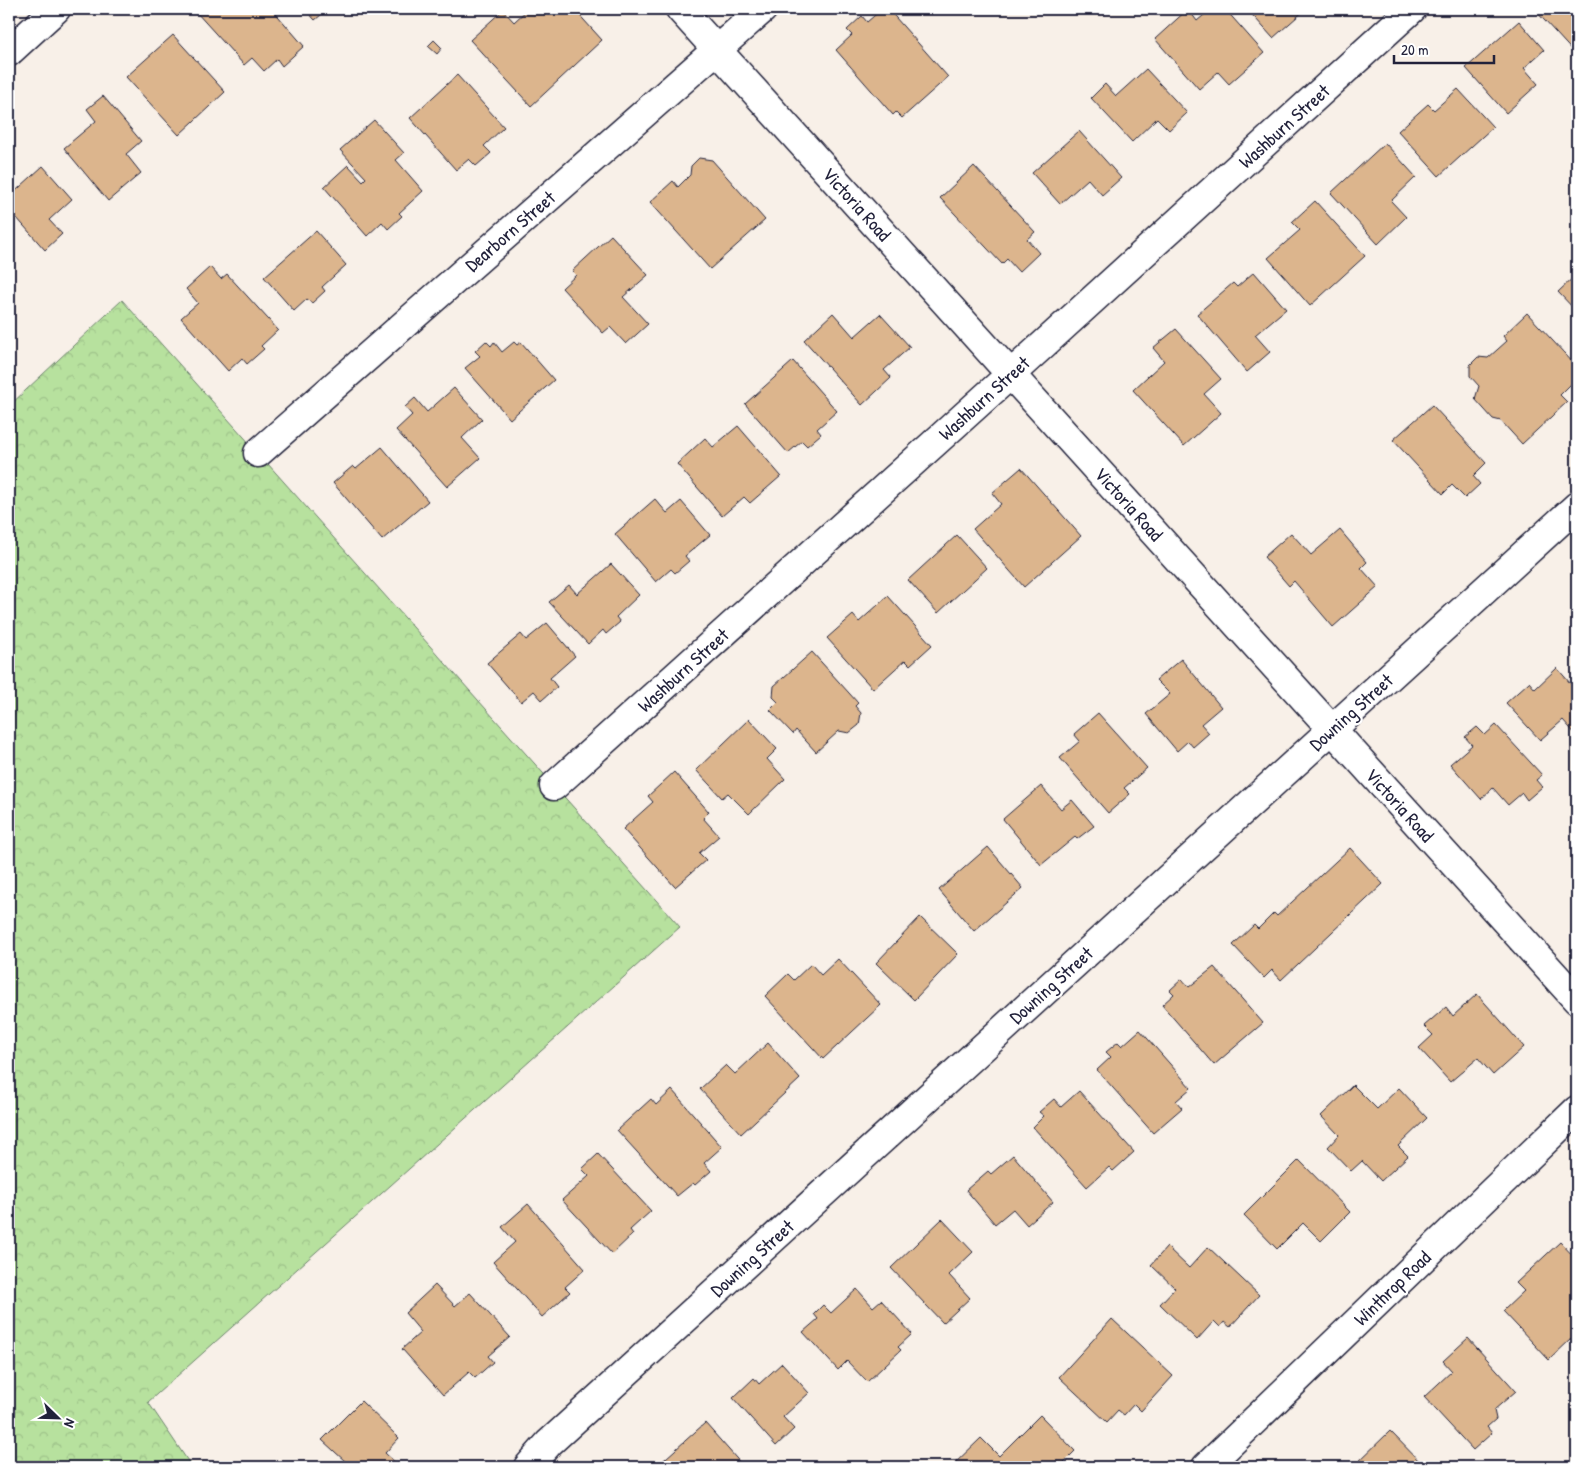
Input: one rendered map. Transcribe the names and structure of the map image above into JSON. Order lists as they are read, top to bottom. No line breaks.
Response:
{"streets":{"street":["Washburn Street","Victoria Road","Dearborn Street","Downing Street","Winthrop Road"]},"crossings":[["Washburn Street","Victoria Road"],["Victoria Road","Dearborn Street"],["Victoria Road","Downing Street"]],"scale_bar":"20 m","north":"bottom right"}
